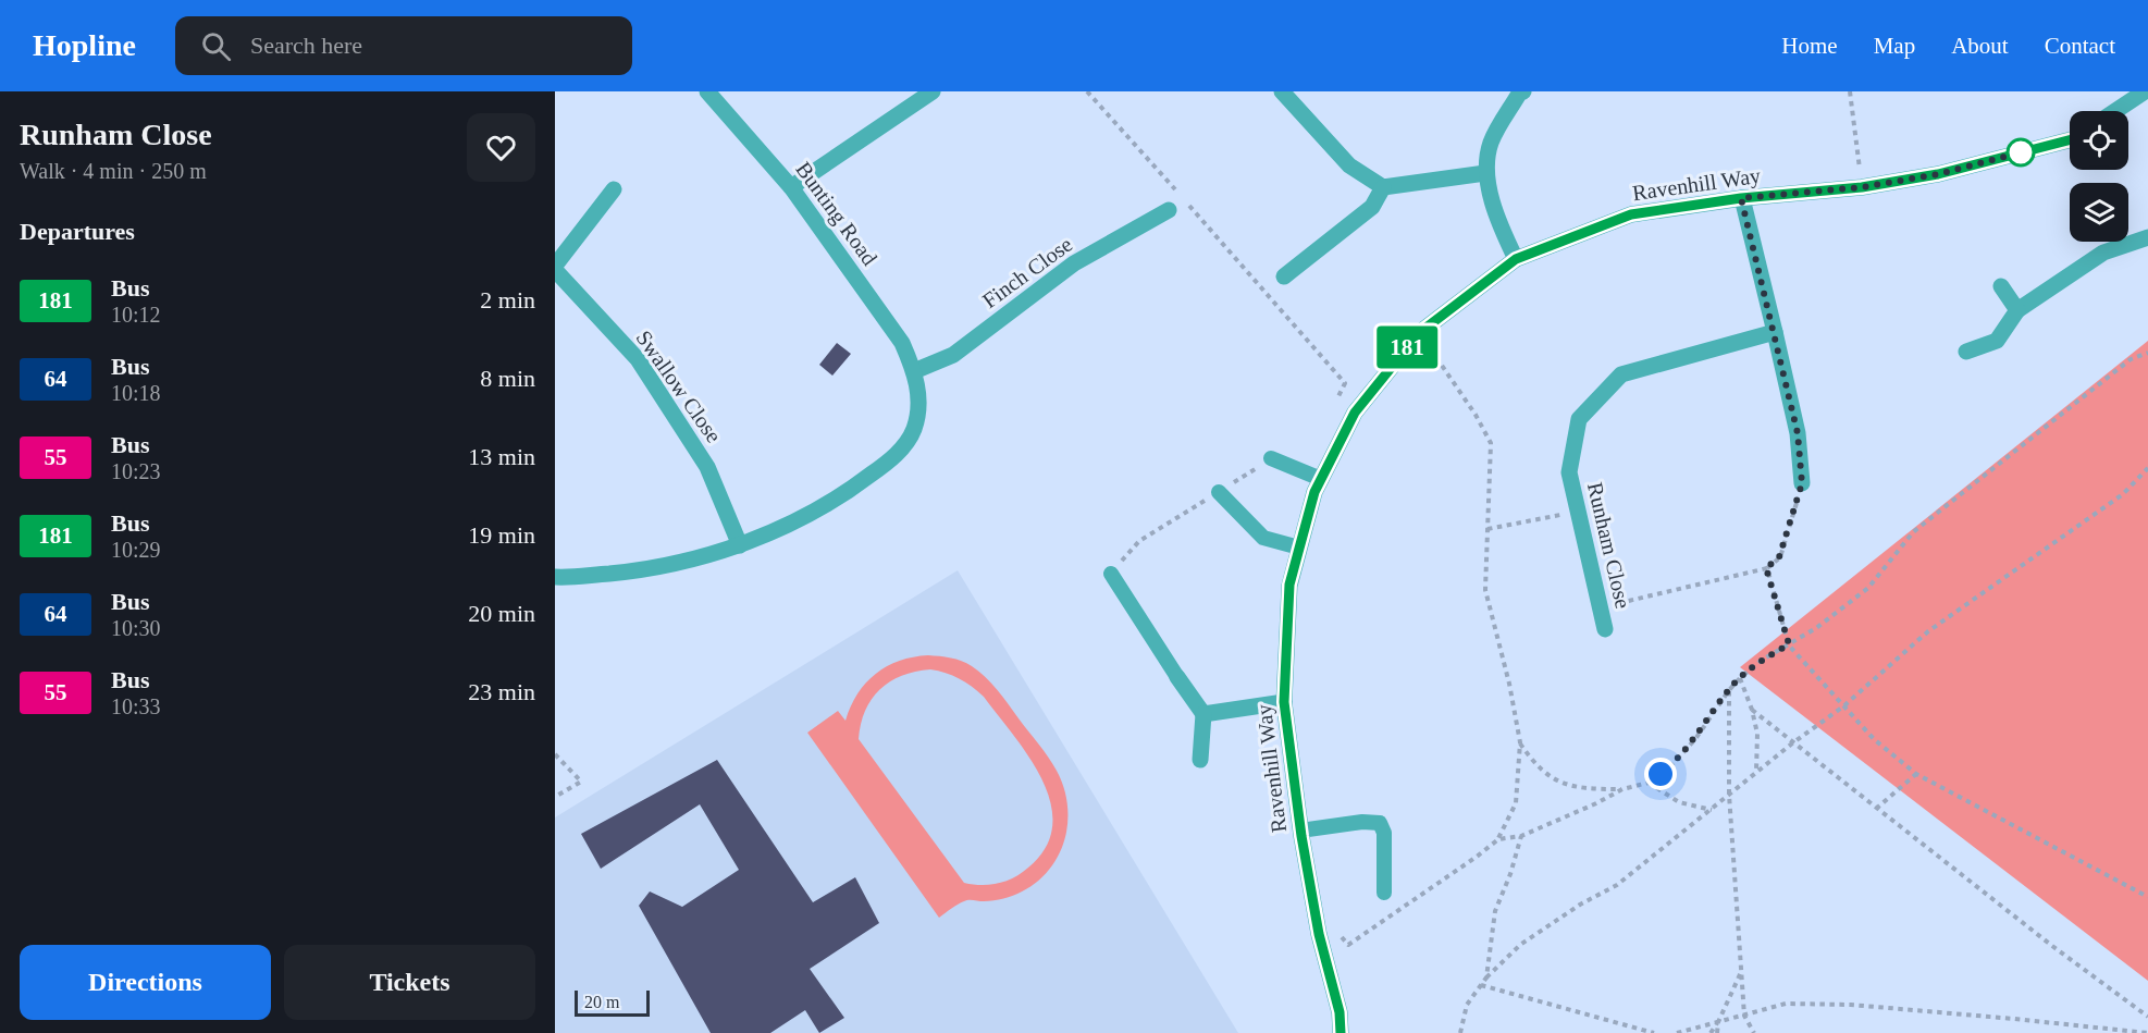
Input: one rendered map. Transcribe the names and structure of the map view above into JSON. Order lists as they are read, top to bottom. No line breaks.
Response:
{"streets":{"street":["Ravenhill Way","Bunting Road","Finch Close","Swallow Close","Runham Close"]},"crossings":[["Bunting Road","Finch Close"],["Bunting Road","Swallow Close"]],"lines":["bus line 181"],"scale_bar":"20 m","page":{"header":"Hopline","search":"Search here","nav":["Home","Map","About","Contact"],"heading":[["Runham Close","Walk · 4 min · 250 m"],"Departures"],"on_map":"181","list":[{"mark":"181","name":"Bus","note":"10:12","value":"2 min"},{"mark":"64","name":"Bus","note":"10:18","value":"8 min"},{"mark":"55","name":"Bus","note":"10:23","value":"13 min"},{"mark":"181","name":"Bus","note":"10:29","value":"19 min"},{"mark":"64","name":"Bus","note":"10:30","value":"20 min"},{"mark":"55","name":"Bus","note":"10:33","value":"23 min"}],"buttons":["Directions","Tickets"],"scale":"20 m"}}
